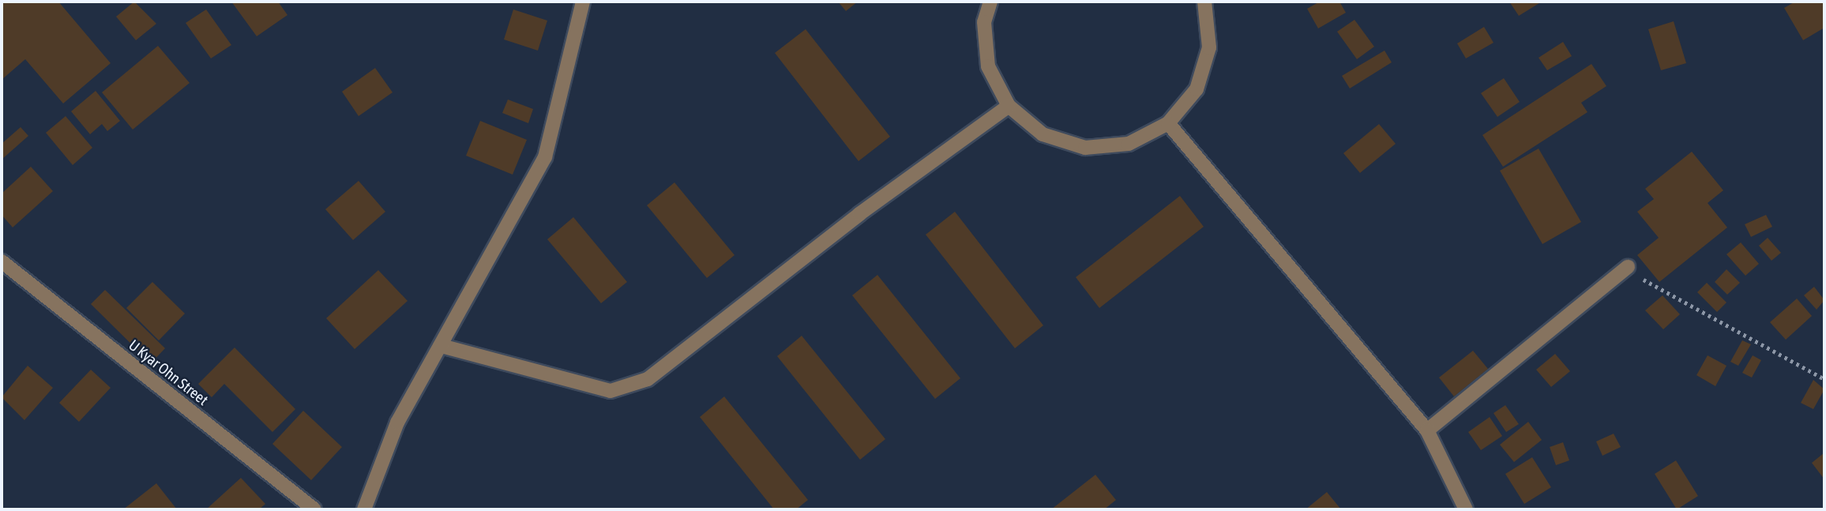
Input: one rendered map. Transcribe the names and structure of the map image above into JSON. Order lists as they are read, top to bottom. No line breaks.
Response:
{"streets":{"street":["U Kyar Ohn Street"]}}
